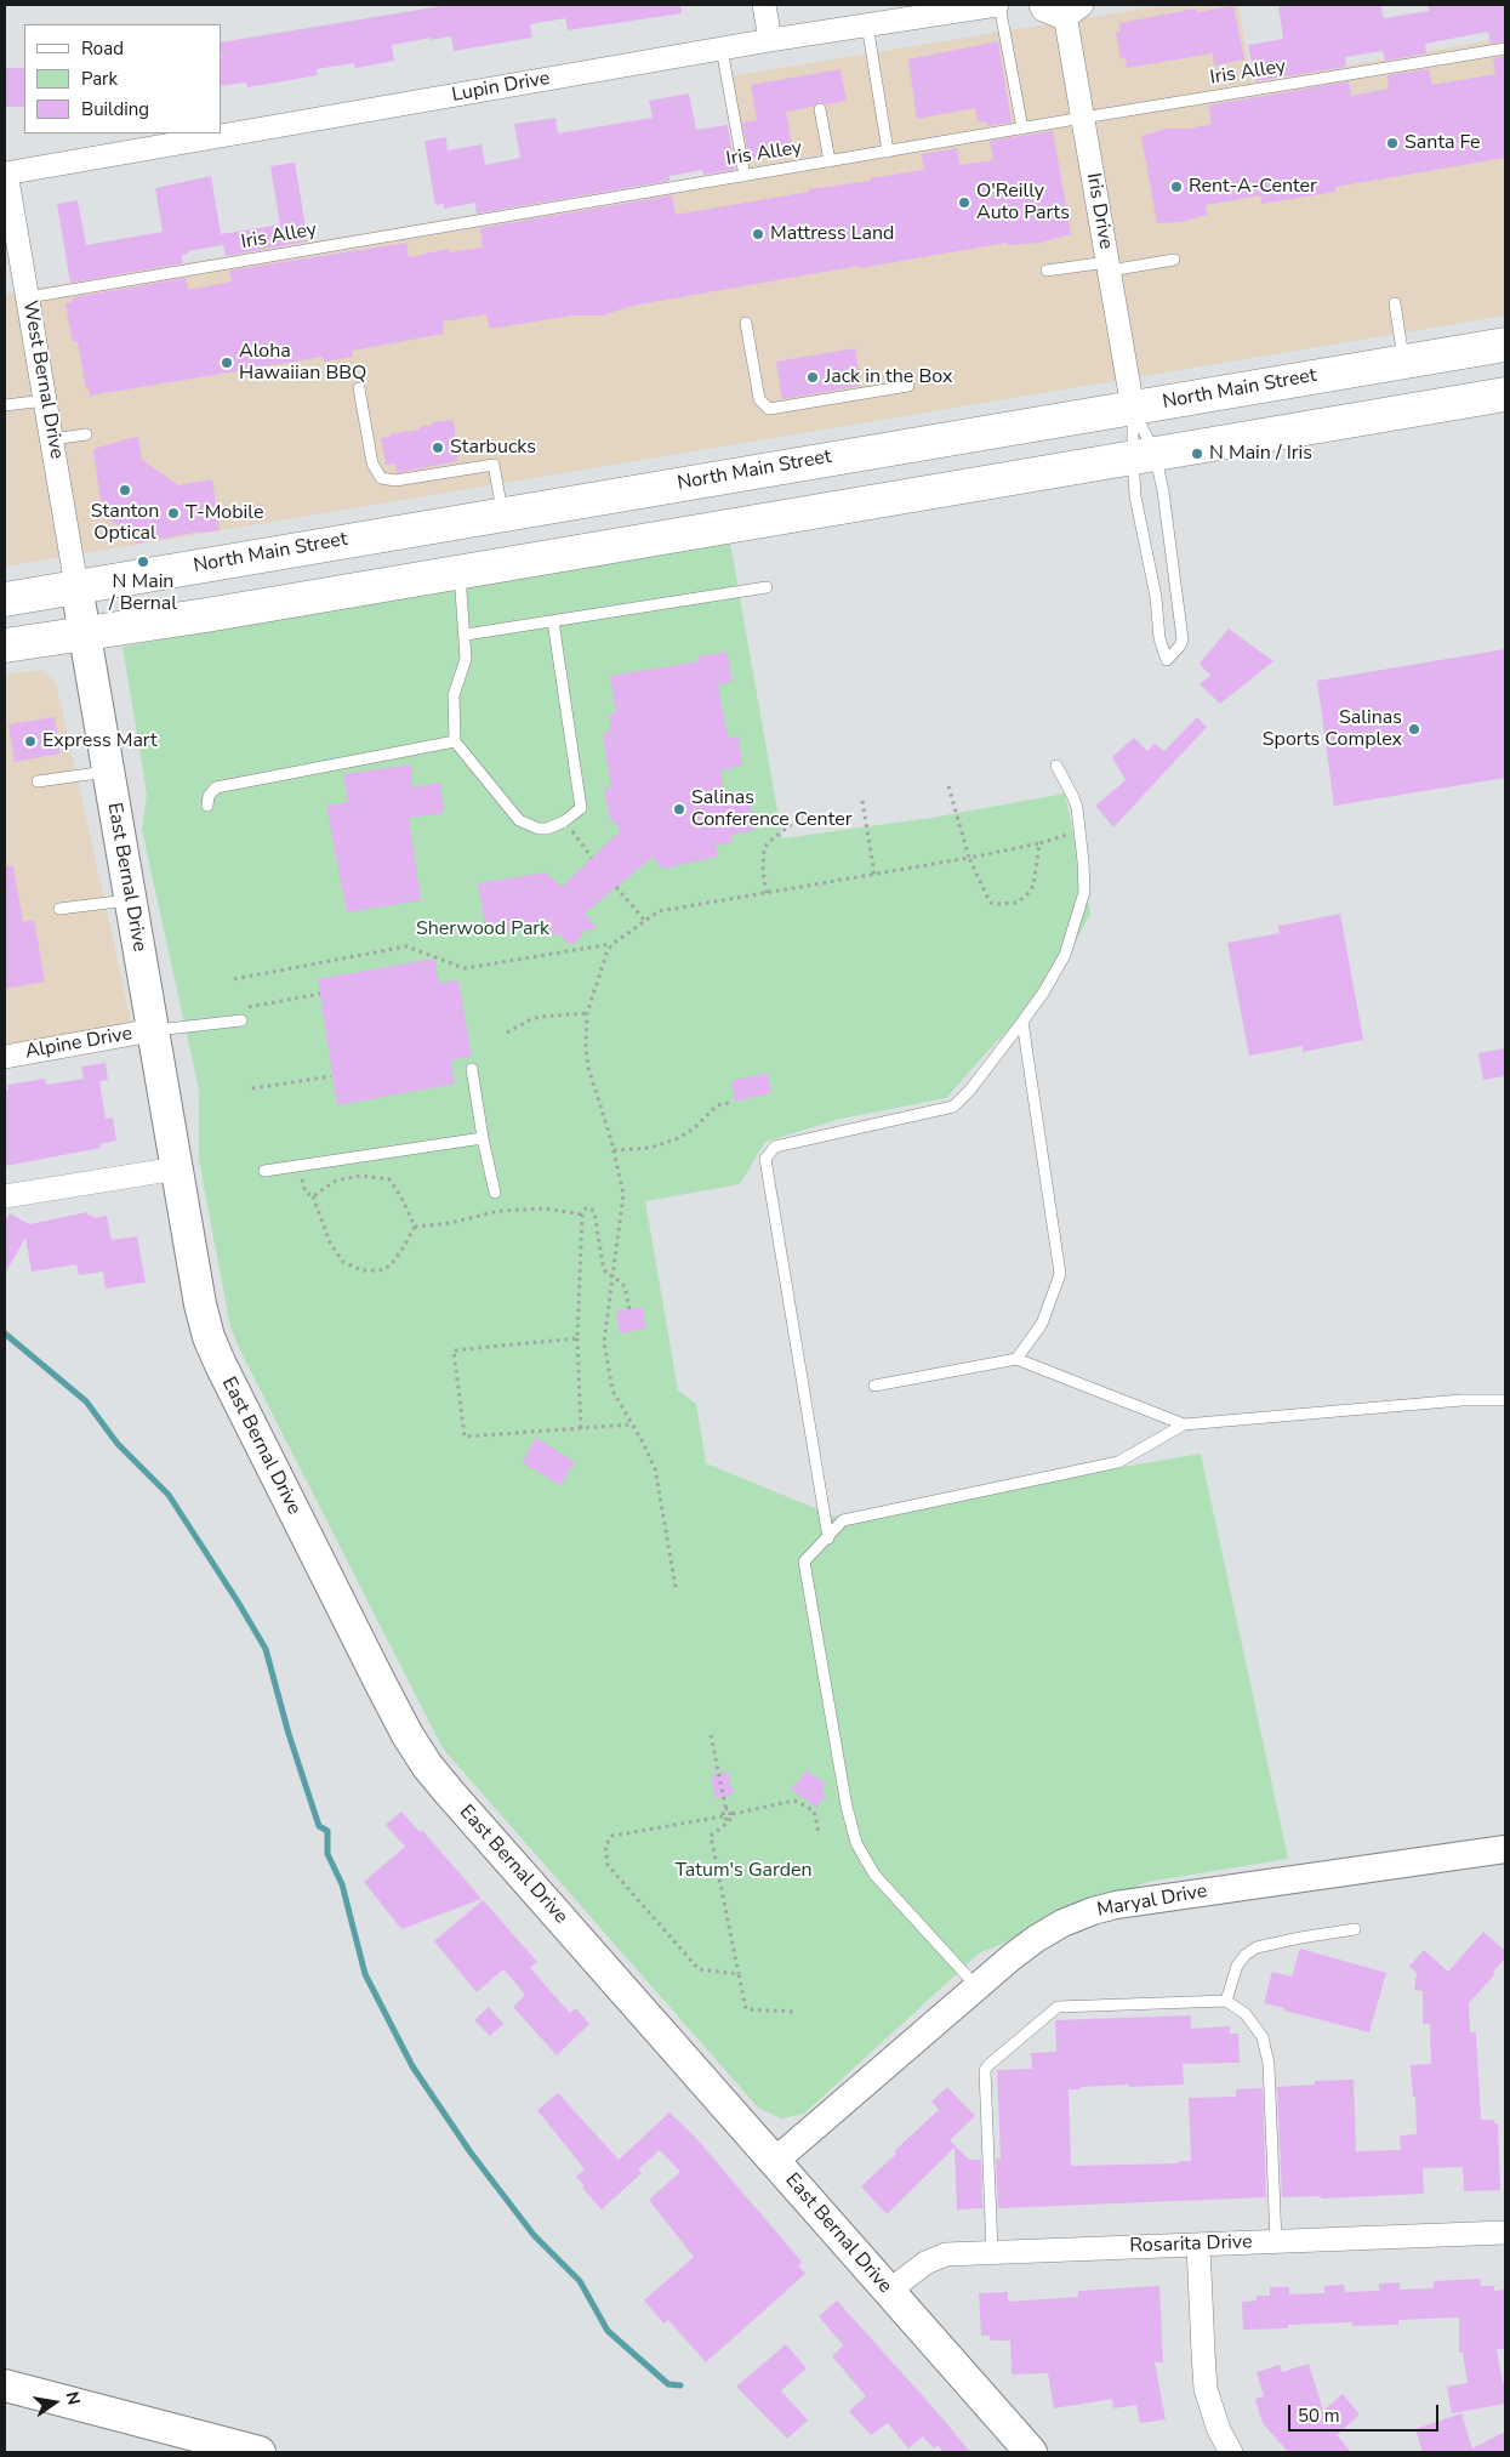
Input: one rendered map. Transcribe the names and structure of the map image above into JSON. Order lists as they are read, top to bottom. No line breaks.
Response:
{"streets":{"main road":["North Main Street","East Bernal Drive"],"street":["Lupin Drive","Iris Drive","West Bernal Drive","Alpine Drive","Maryal Drive","Rosarita Drive"],"lane":["Iris Alley"]},"crossings":[["Iris Alley","Iris Drive"],["Iris Alley","West Bernal Drive"],["Lupin Drive","West Bernal Drive"],["Iris Drive","North Main Street"],["West Bernal Drive","North Main Street"],["West Bernal Drive","East Bernal Drive"],["North Main Street","East Bernal Drive"],["East Bernal Drive","Alpine Drive"],["East Bernal Drive","Maryal Drive"],["East Bernal Drive","Rosarita Drive"]],"parks":["Sherwood Park","Tatum's Garden"],"places":["Santa Fe","Rent-A-Center","O'Reilly Auto Parts","Mattress Land","Aloha Hawaiian BBQ","Jack in the Box","Starbucks","N Main / Iris","Stanton Optical","T-Mobile","N Main / Bernal","Salinas Sports Complex","Express Mart","Salinas Conference Center"],"legend":["Road","Park","Building"],"scale_bar":"50 m","north":"right"}
